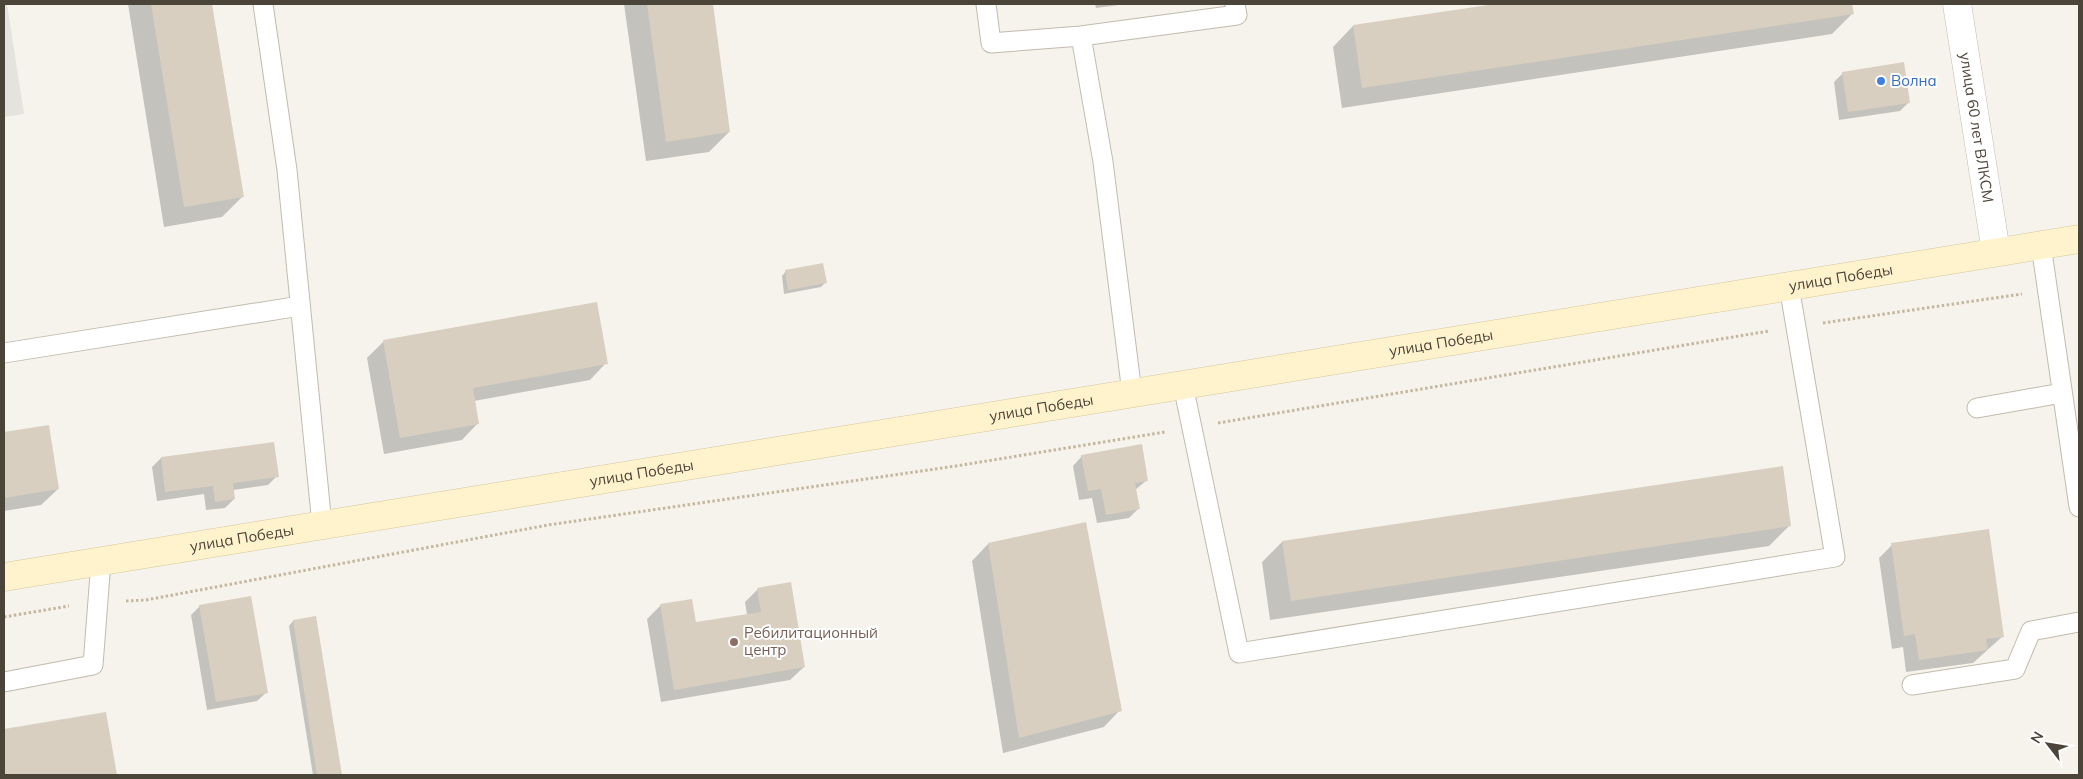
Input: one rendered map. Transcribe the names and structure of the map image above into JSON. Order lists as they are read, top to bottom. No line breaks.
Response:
{"streets":{"street":["улица 60 лет ВЛКСМ","улица Победы"]},"crossings":[["улица 60 лет ВЛКСМ","улица Победы"]],"places":["Волна","Ребилитационный центр"],"north":"top left"}
